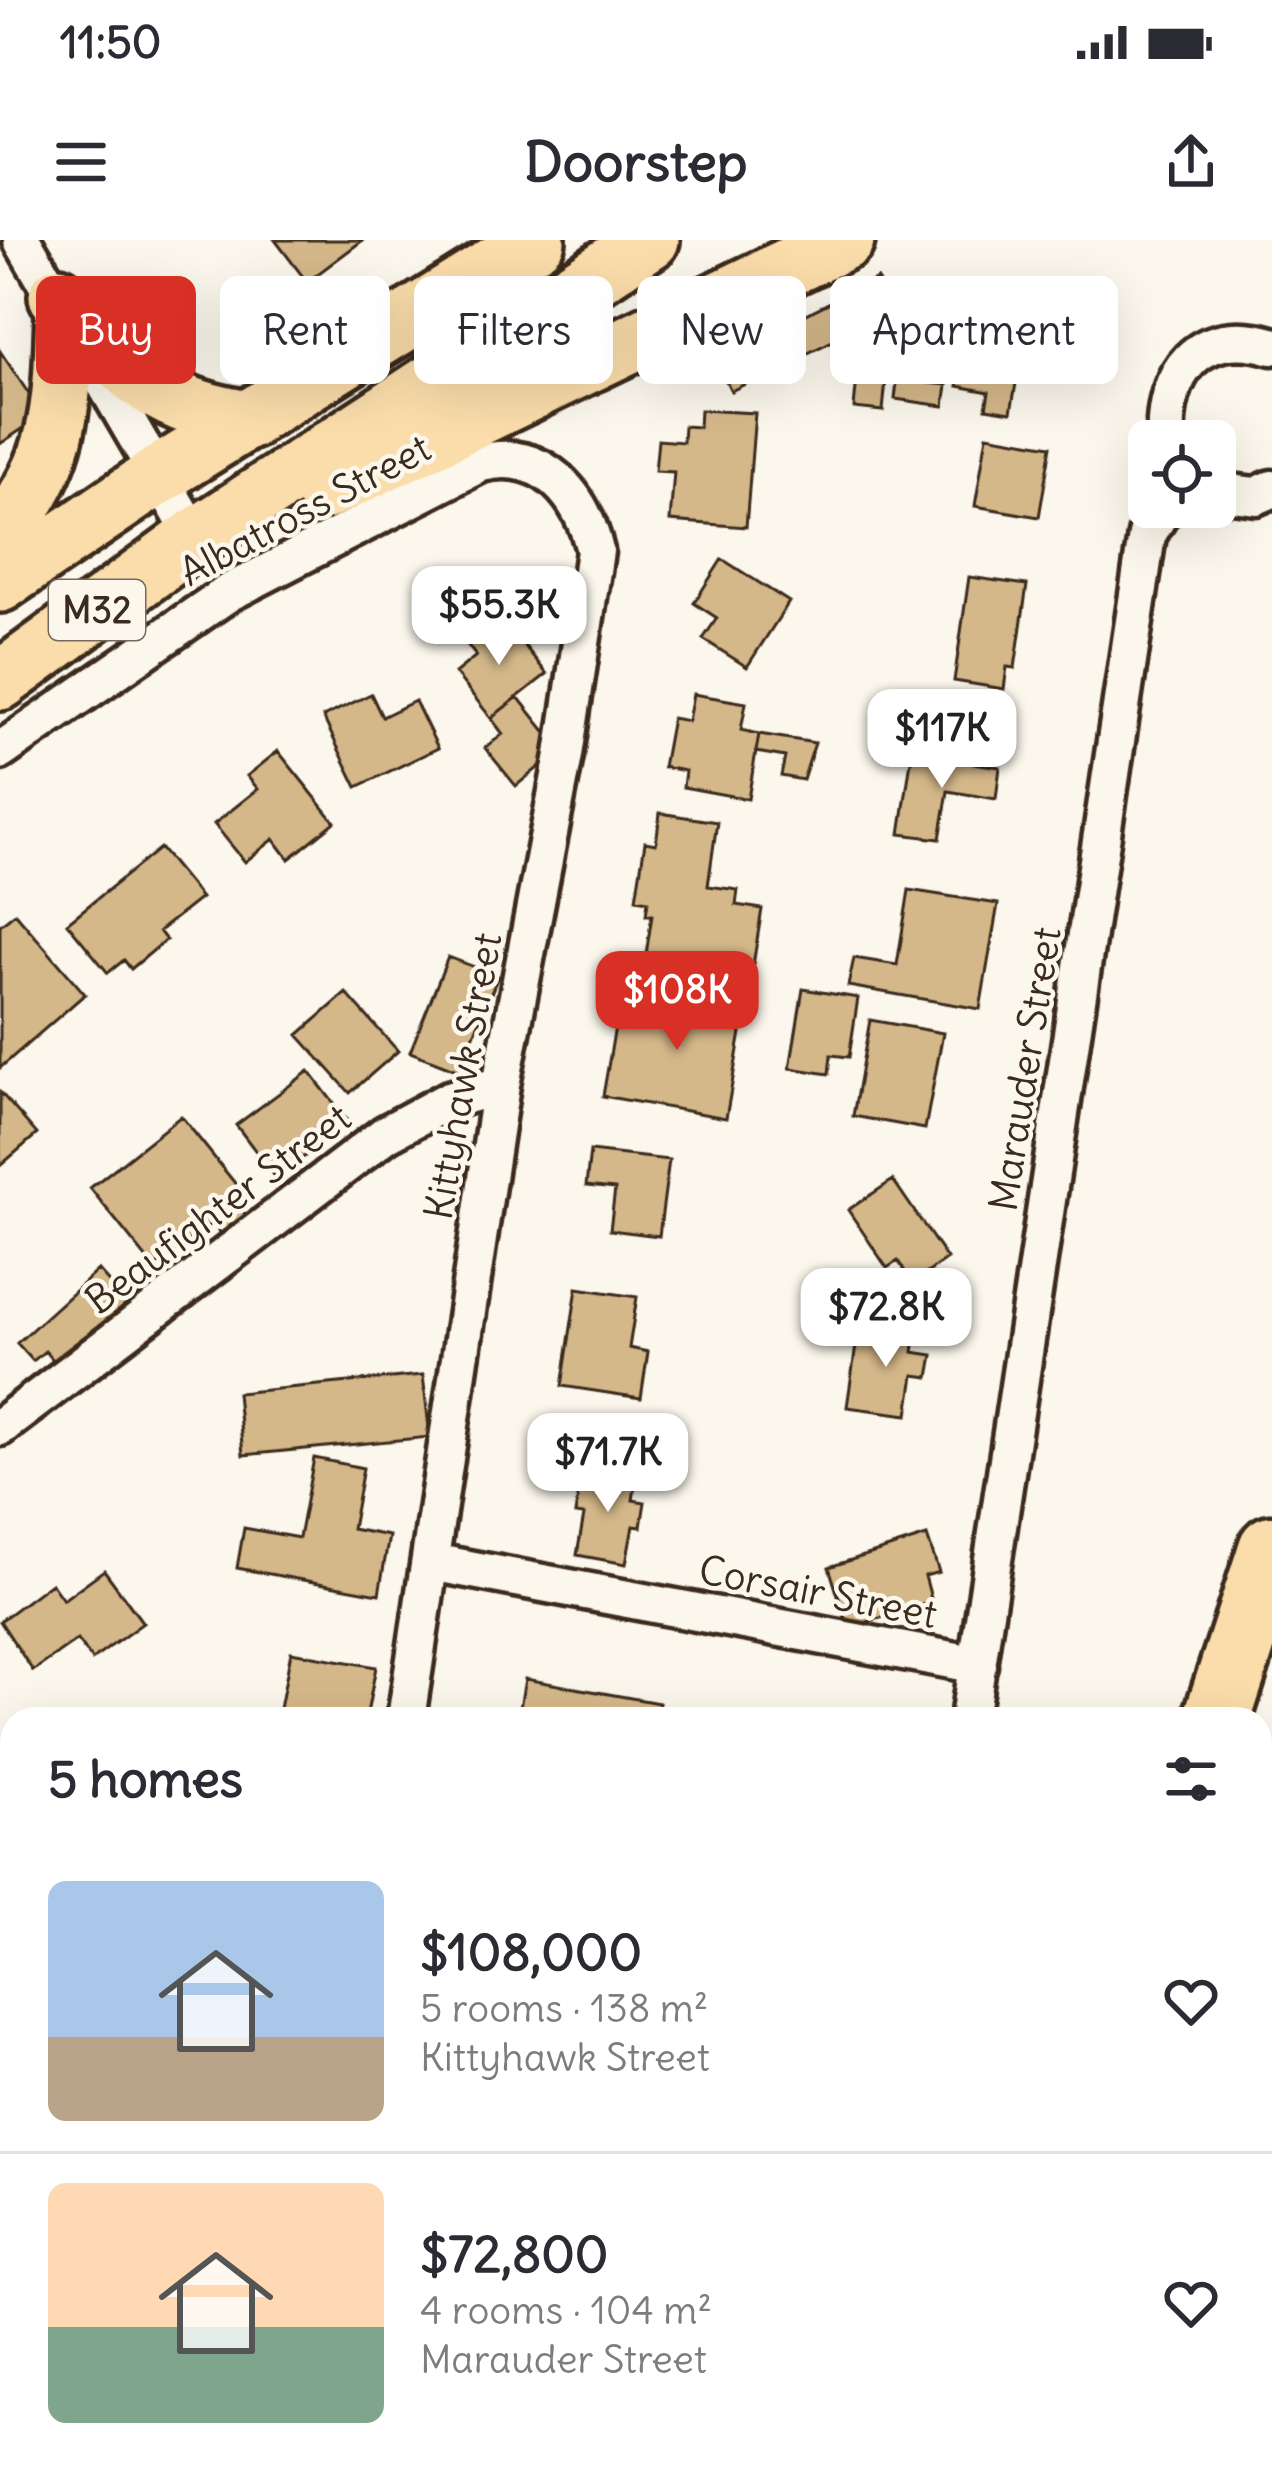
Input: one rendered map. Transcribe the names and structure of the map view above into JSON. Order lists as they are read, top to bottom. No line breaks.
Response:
{"streets":{"main road":["M32"],"street":["Albatross Street","Marauder Street","Kittyhawk Street","Beaufighter Street","Corsair Street"]},"crossings":[["Albatross Street","Kittyhawk Street"],["Marauder Street","Corsair Street"],["Kittyhawk Street","Beaufighter Street"],["Kittyhawk Street","Corsair Street"]],"page":{"status":"11:50","header":"Doorstep","chip":["Buy","Rent","Filters","New","Apartment"],"price":["$55.3K","$117K","$108K","$72.8K","$71.7K"],"heading":"5 homes","list":[{"name":"$108,000","note":"5 rooms · 138 m² · Kittyhawk Street"},{"name":"$72,800","note":"4 rooms · 104 m² · Marauder Street"}]}}
